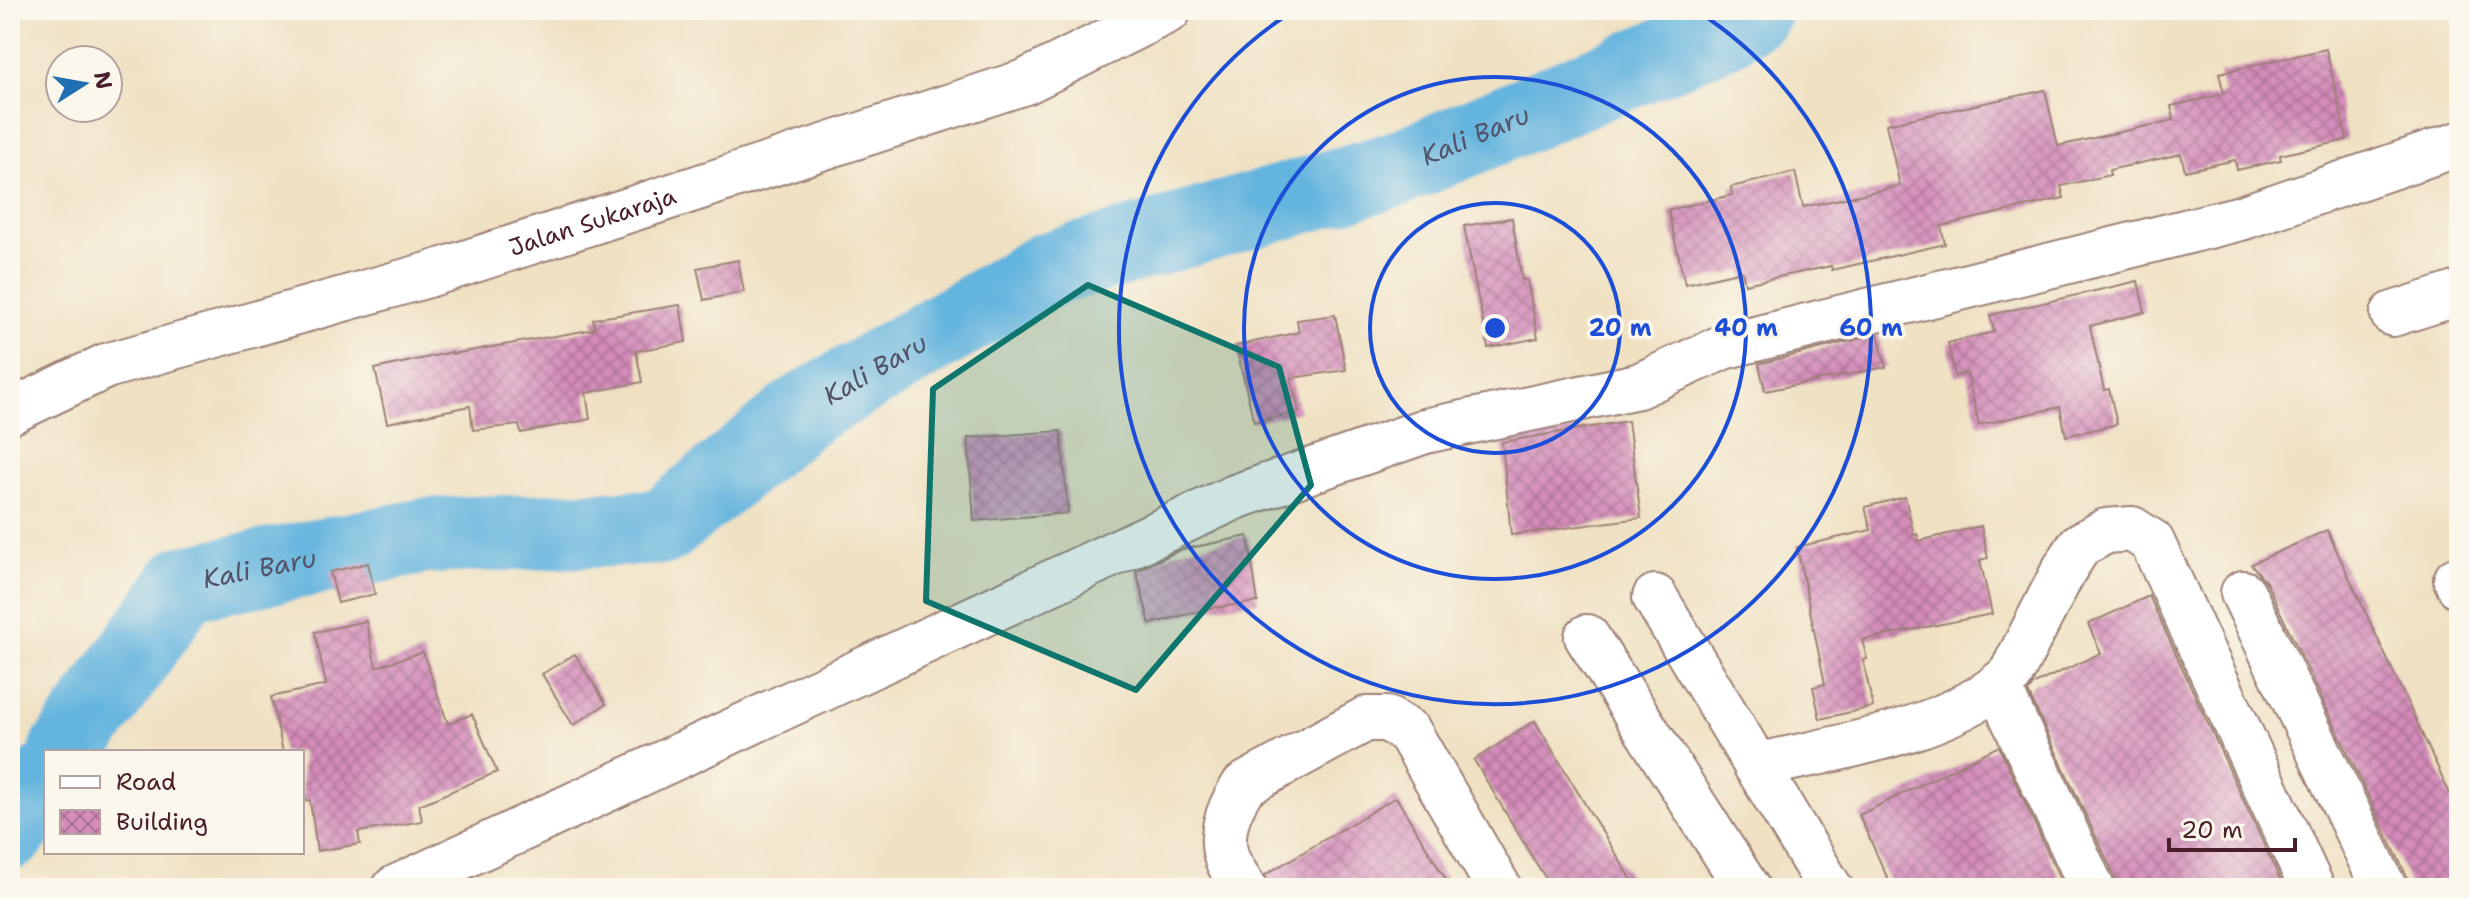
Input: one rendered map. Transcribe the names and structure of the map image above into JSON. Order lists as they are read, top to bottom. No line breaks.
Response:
{"streets":{"street":["Jalan Sukaraja"]},"water":["Kali Baru"],"legend":["Road","Building"],"scale_bar":"20 m","north":"right","rings":["20 m","40 m","60 m"]}
